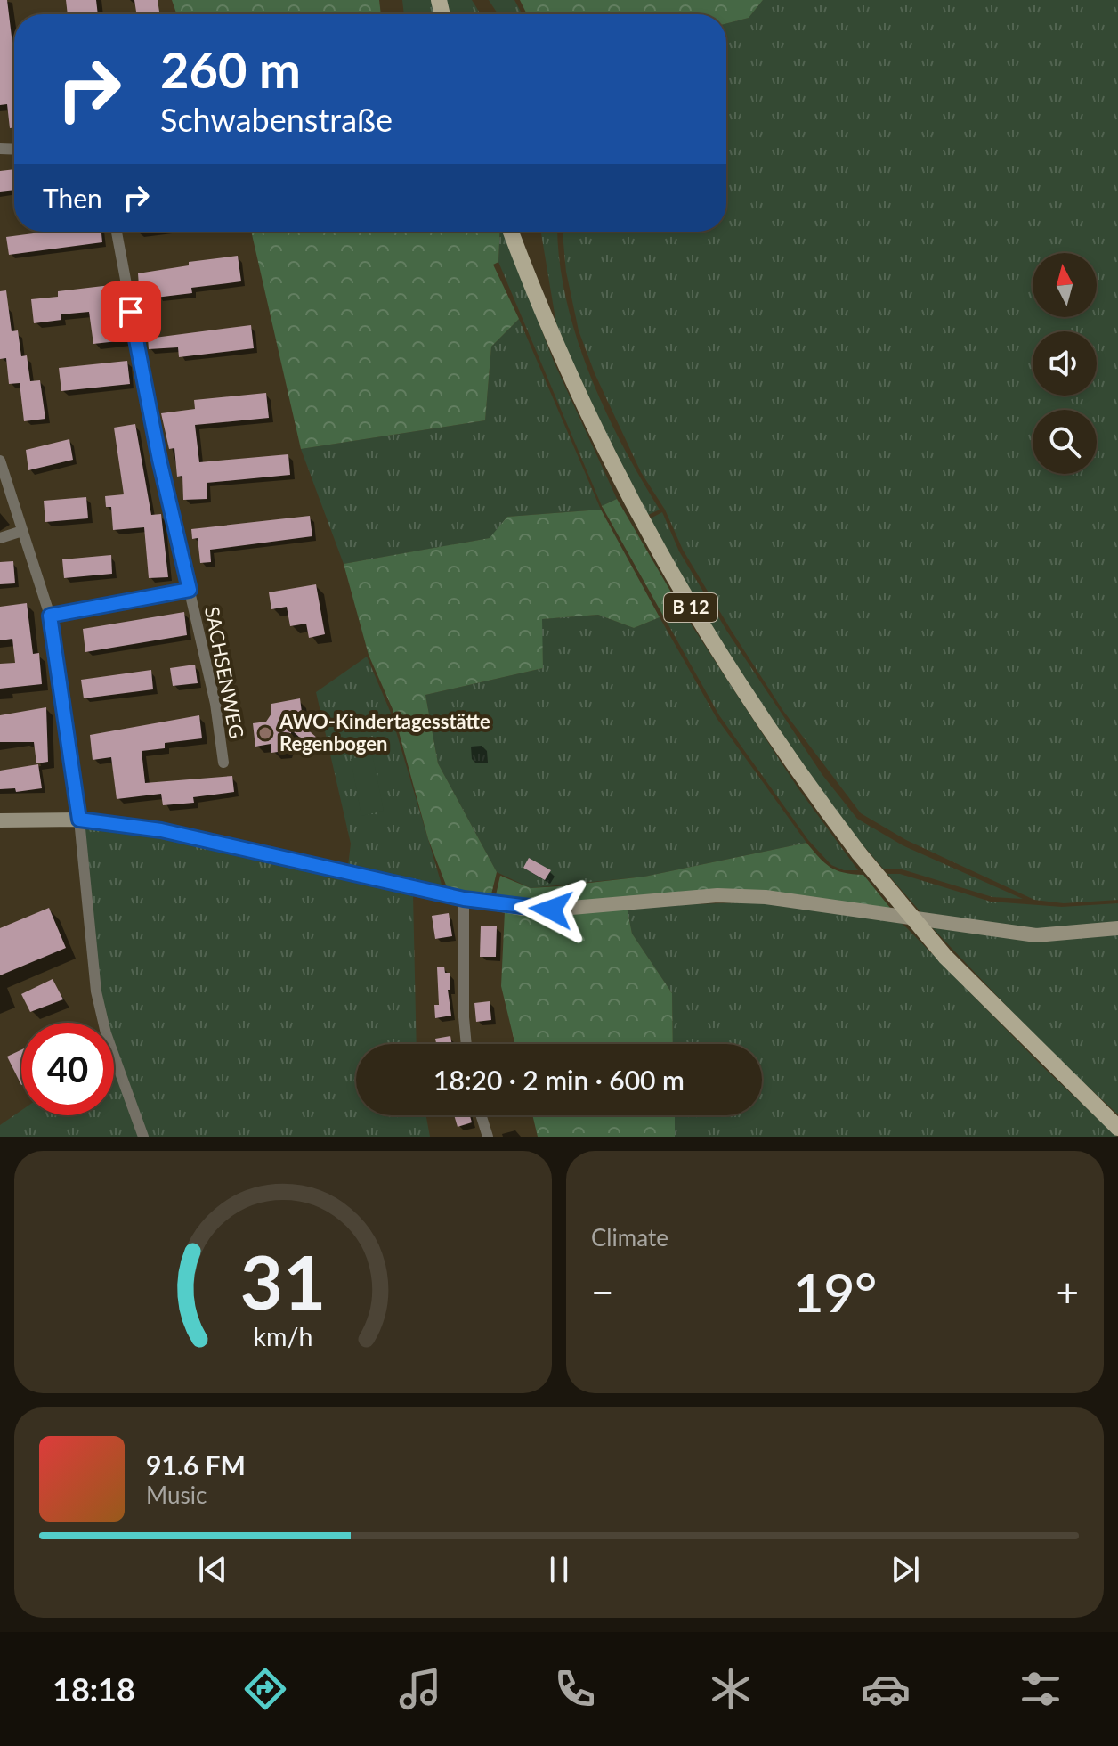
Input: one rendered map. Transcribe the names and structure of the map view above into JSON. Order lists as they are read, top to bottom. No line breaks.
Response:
{"streets":{"main road":["B 12"],"street":["SACHSENWEG"]},"places":["AWO-Kindertagesstätte Regenbogen"],"north":"top","page":{"turn":["260 m","Schwabenstraße"],"then":"Then","limit":"40","trip":"18:20 · 2 min · 600 m","tile":"Climate","heat":["−","19°","+"],"song":["91.6 FM","Music"],"tabs":"18:18","gauge":["31","km/h"]}}
